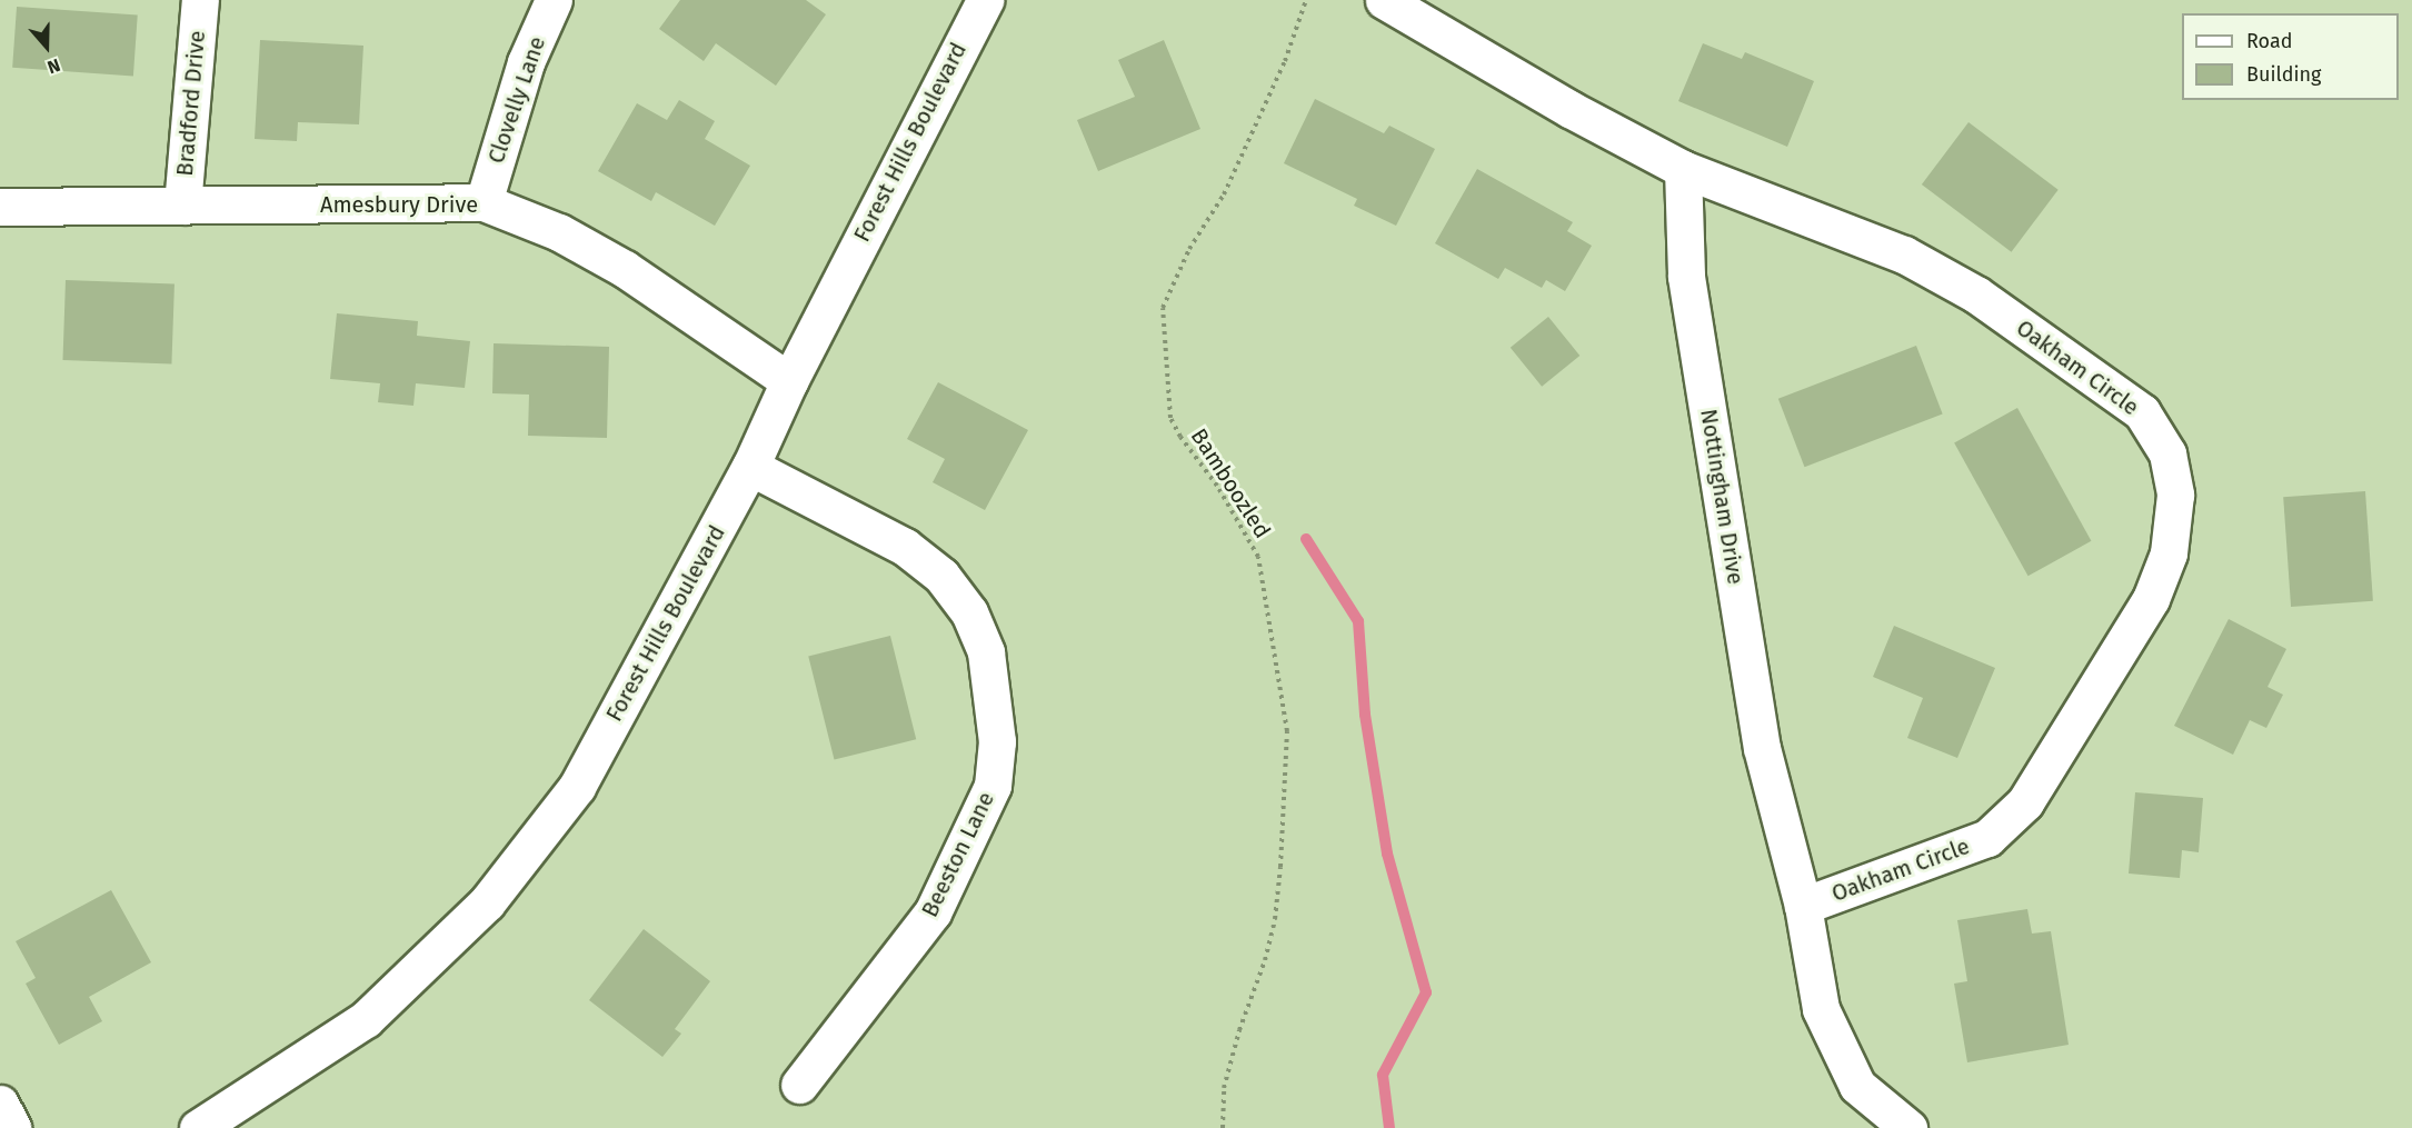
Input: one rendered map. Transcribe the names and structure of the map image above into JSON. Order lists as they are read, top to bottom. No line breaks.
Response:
{"streets":{"street":["Clovelly Lane","Bradford Drive","Forest Hills Boulevard","Amesbury Drive","Oakham Circle","Nottingham Drive","Beeston Lane"],"path":["Bamboozled"]},"crossings":[["Clovelly Lane","Amesbury Drive"],["Bradford Drive","Amesbury Drive"],["Forest Hills Boulevard","Amesbury Drive"],["Forest Hills Boulevard","Beeston Lane"],["Oakham Circle","Nottingham Drive"]],"legend":["Road","Building"],"north":"bottom"}
